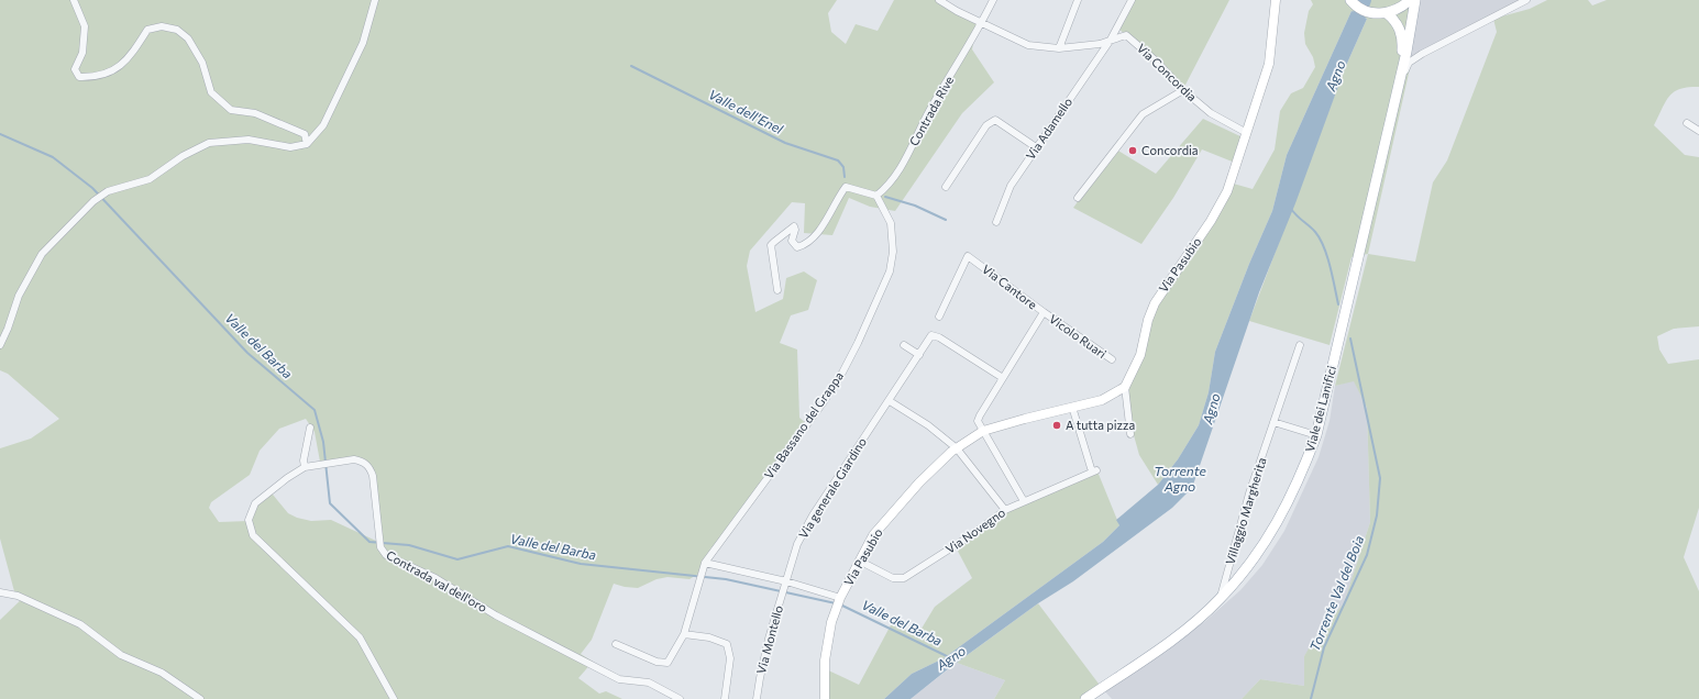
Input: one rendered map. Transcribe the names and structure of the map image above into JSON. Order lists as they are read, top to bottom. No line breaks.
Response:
{"streets":{"main road":["Via Pasubio","Viale dei Lanifici"],"street":["Via Concordia","Contrada Rive","Via Adamello","Via Cantore","Vicolo Ruari","Via Bassano del Grappa","Via generale Giardino","Villaggio Margherita","Via Novegno","Contrada val dell'oro","Via Montello"]},"crossings":[["Via Concordia","Contrada Rive"],["Via Concordia","Via Adamello"],["Via Concordia","Via Pasubio"],["Contrada Rive","Via Bassano del Grappa"],["Via Pasubio","Via Cantore"],["Via Pasubio","Via Novegno"],["Via Cantore","Vicolo Ruari"],["Viale dei Lanifici","Villaggio Margherita"],["Via generale Giardino","Via Montello"]],"water":["Agno","Valle dell'Enel","Valle del Barba","Torrente Agno","Torrente Val del Boia"],"places":["Concordia","A tutta pizza"]}
